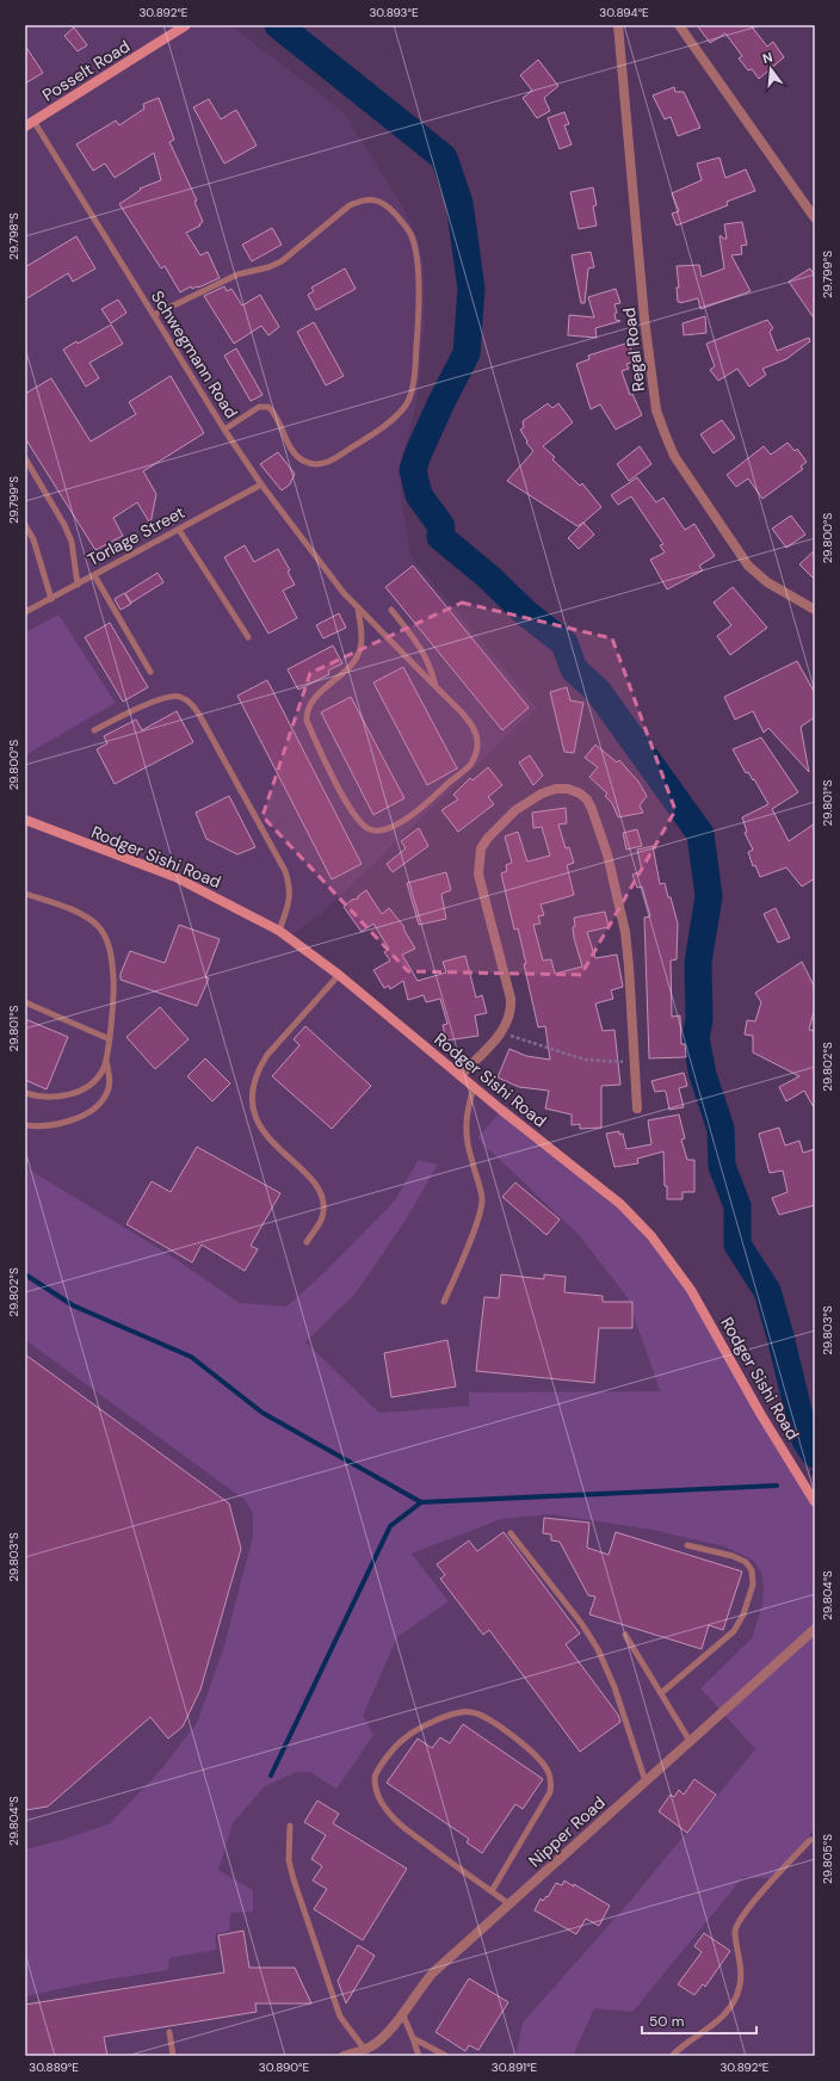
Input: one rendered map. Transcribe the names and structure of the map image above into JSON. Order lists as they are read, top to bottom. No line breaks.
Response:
{"streets":{"street":["Posselt Road","Regal Road","Rodger Sishi Road","Nipper Road"],"lane":["Schwegmann Road","Torlage Street"]},"crossings":[["Posselt Road","Schwegmann Road"],["Schwegmann Road","Torlage Street"]],"scale_bar":"50 m","north":"top","coordinates":["30.892°E","30.893°E","30.894°E","29.798°S","29.799°S","29.800°S","29.801°S","29.802°S","29.803°S","29.804°S","29.805°S","30.889°E","30.890°E","30.891°E"]}
